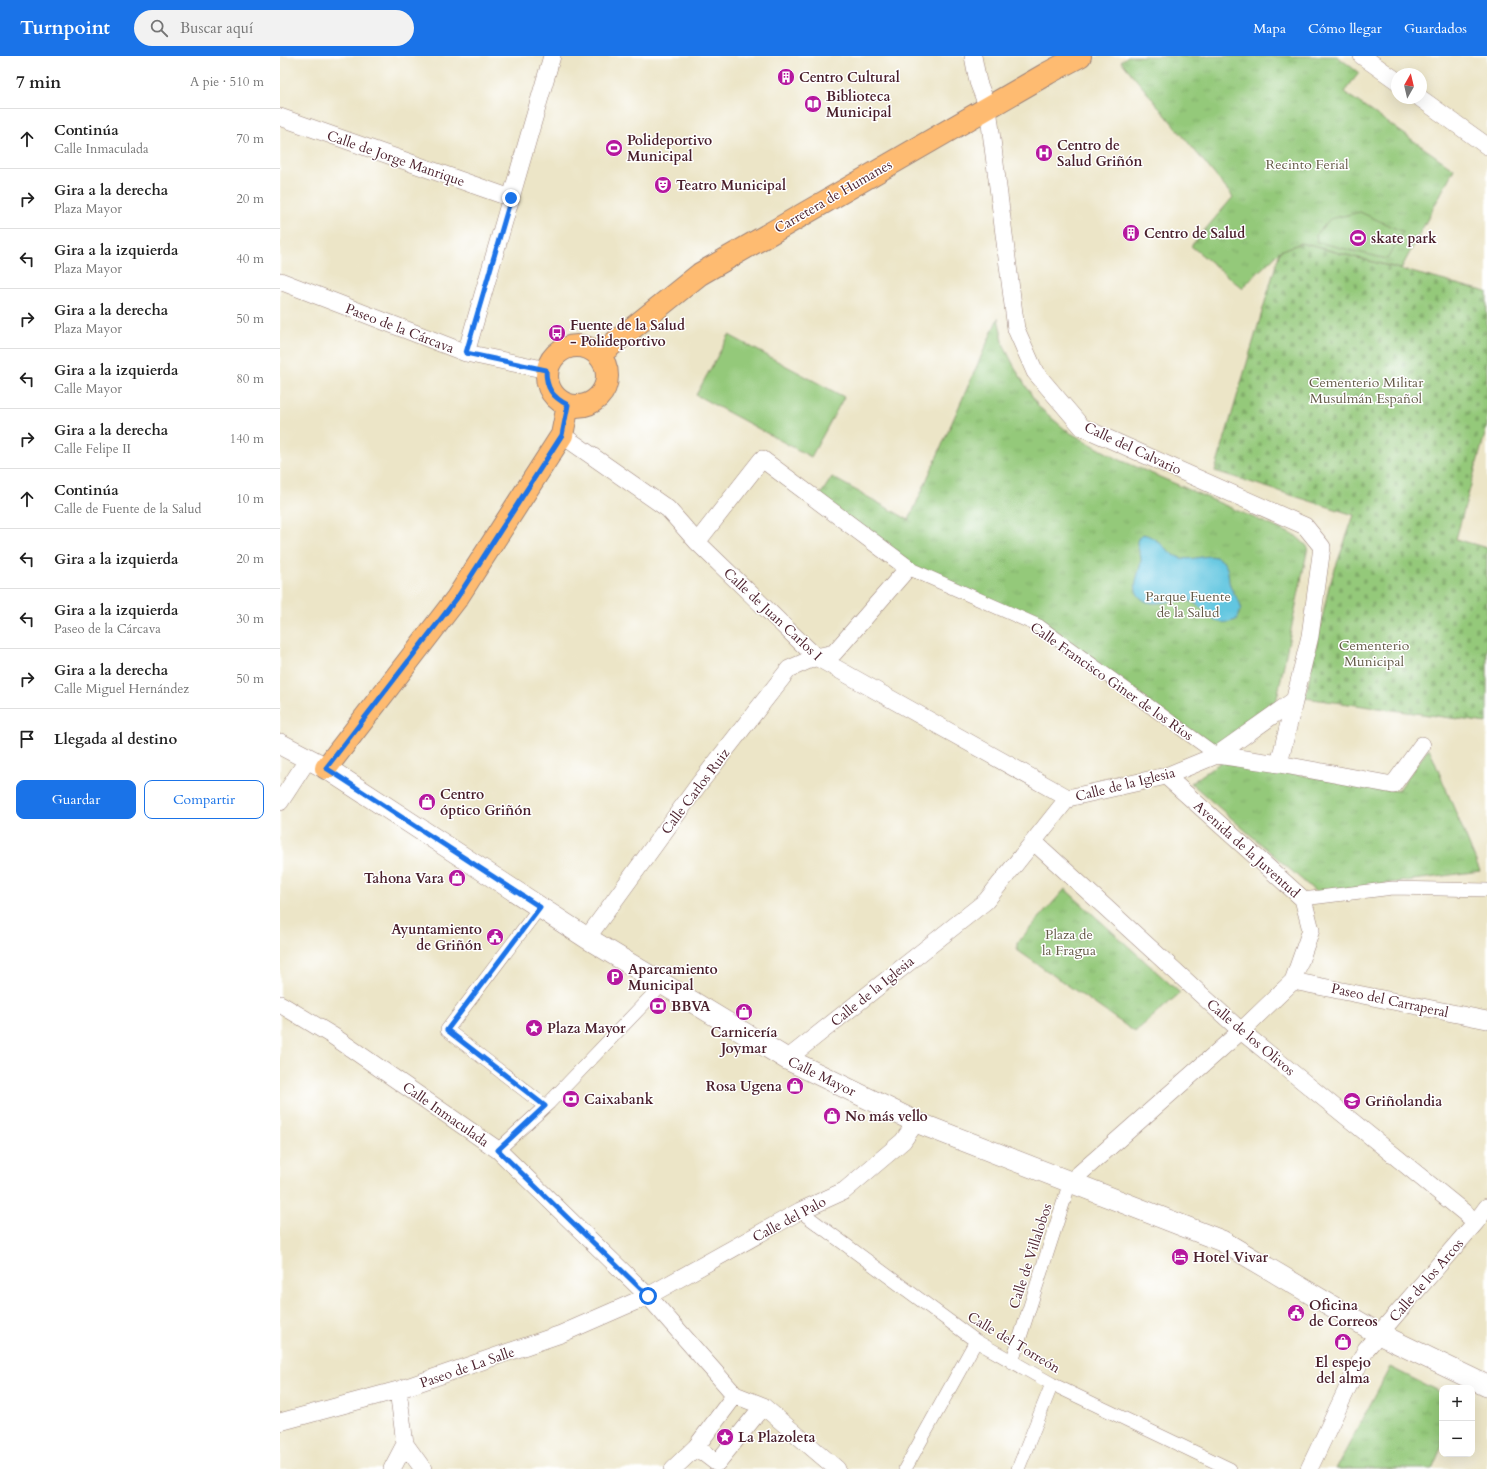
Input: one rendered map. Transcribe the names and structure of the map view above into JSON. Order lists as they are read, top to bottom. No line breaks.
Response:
{"streets":{"main road":["Carretera de Humanes"],"street":["Calle de Jorge Manrique","Paseo de la Cárcava","Calle del Calvario","Calle de Juan Carlos I","Calle Francisco Giner de los Ríos","Calle de la Iglesia","Calle Carlos Ruiz","Avenida de la Juventud","Paseo del Carraperal","Calle de los Olivos","Calle Mayor","Calle Inmaculada","Calle del Palo","Calle de Villalobos","Calle de los Arcos","Calle del Torreón","Paseo de La Salle"]},"crossings":[["Carretera de Humanes","Paseo de la Cárcava"],["Carretera de Humanes","Calle del Calvario"],["Calle de Juan Carlos I","Calle Francisco Giner de los Ríos"],["Calle de Juan Carlos I","Calle de la Iglesia"],["Calle de Juan Carlos I","Calle Carlos Ruiz"],["Calle Francisco Giner de los Ríos","Calle de la Iglesia"],["Calle Francisco Giner de los Ríos","Calle Carlos Ruiz"],["Calle de la Iglesia","Avenida de la Juventud"],["Calle de la Iglesia","Calle de los Olivos"],["Calle de la Iglesia","Calle Mayor"],["Calle Carlos Ruiz","Calle Mayor"],["Avenida de la Juventud","Paseo del Carraperal"],["Avenida de la Juventud","Calle de los Olivos"],["Avenida de la Juventud","Calle Mayor"],["Avenida de la Juventud","Calle de Villalobos"],["Calle de los Olivos","Calle de los Arcos"],["Calle Mayor","Calle del Palo"],["Calle Mayor","Calle de Villalobos"],["Calle Mayor","Calle de los Arcos"],["Calle Inmaculada","Calle del Palo"],["Calle Inmaculada","Paseo de La Salle"],["Calle del Palo","Calle del Torreón"],["Calle del Palo","Paseo de La Salle"],["Calle de Villalobos","Calle del Torreón"]],"parks":["Recinto Ferial","Cementerio Militar Musulmán Español","Parque Fuente de la Salud","Cementerio Municipal","Plaza de la Fragua"],"places":{"building":["Centro Cultural","Centro de Salud"],"library":["Biblioteca Municipal"],"sports":["Polideportivo Municipal","skate park"],"hospital":["Centro de Salud Griñón"],"theatre":["Teatro Municipal"],"bus stop":["Fuente de la Salud - Polideportivo"],"shop":["Centro óptico Griñón","Tahona Vara","Carnicería Joymar","Rosa Ugena","No más vello","El espejo del alma"],"public building":["Ayuntamiento de Griñón","Oficina de Correos"],"parking":["Aparcamiento Municipal"],"bank":["BBVA","Caixabank"],"place":["Plaza Mayor","La Plazoleta"],"school or university":["Griñolandia"],"hotel":["Hotel Vivar"]},"north":"top","page":{"header":"Turnpoint","search":"Buscar aquí","nav":["Mapa","Cómo llegar","Guardados"],"heading":["7 min","A pie · 510 m"],"list":[["Continúa","Calle Inmaculada","70 m"],["Gira a la derecha","Plaza Mayor","20 m"],["Gira a la izquierda","Plaza Mayor","40 m"],["Gira a la derecha","Plaza Mayor","50 m"],["Gira a la izquierda","Calle Mayor","80 m"],["Gira a la derecha","Calle Felipe II","140 m"],["Continúa","Calle de Fuente de la Salud","10 m"],["Gira a la izquierda","20 m"],["Gira a la izquierda","Paseo de la Cárcava","30 m"],["Gira a la derecha","Calle Miguel Hernández","50 m"],"Llegada al destino"],"buttons":["Guardar","Compartir"],"map_buttons":["+","−"]}}
